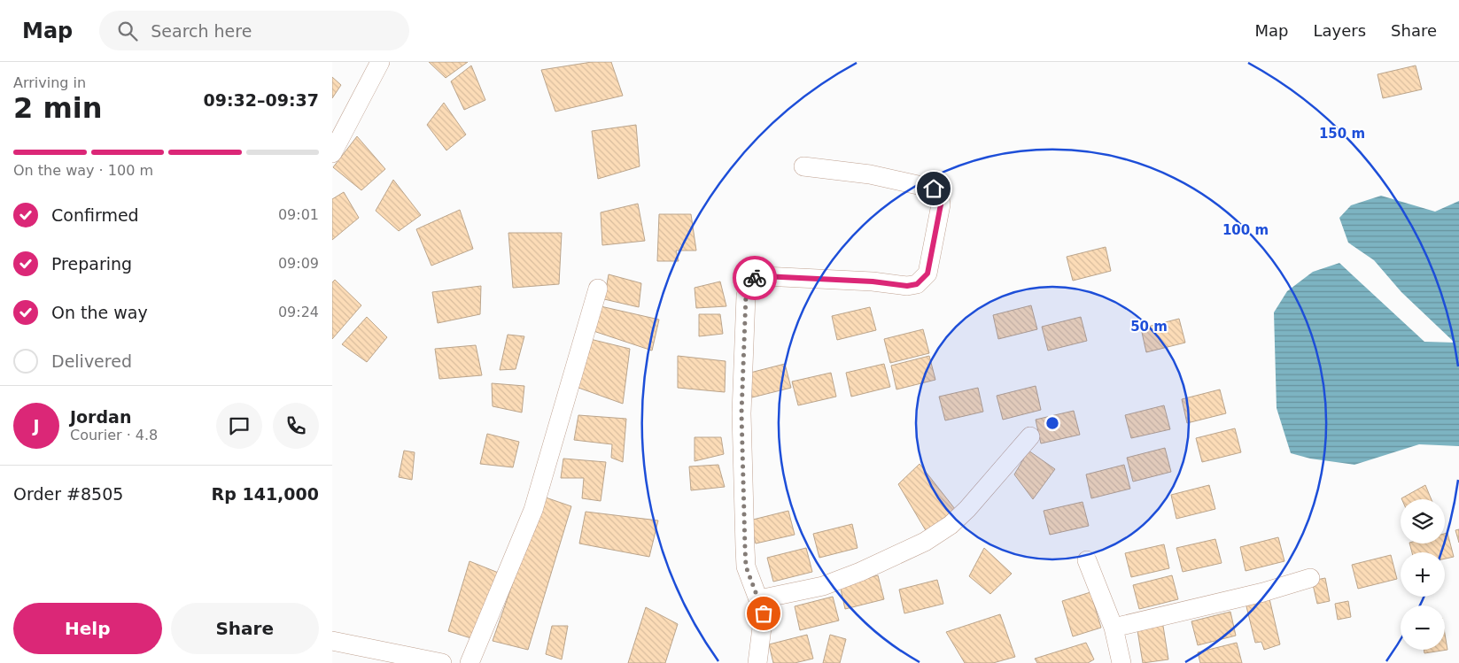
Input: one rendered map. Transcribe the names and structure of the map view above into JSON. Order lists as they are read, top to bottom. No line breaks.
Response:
{"page":{"header":"Map","search":"Search here","nav":["Map","Layers","Share"],"heading":["2 min","Arriving in","09:32–09:37"],"panel":["Jordan","Courier · 4.8","Order #8505","Rp 141,000"],"bar":"On the way · 100 m","list":[["Confirmed","09:01"],["Preparing","09:09"],["On the way","09:24"],"Delivered"],"round":"J","map_buttons":["+","−"],"buttons":["Help","Share"]},"rings":["150 m","100 m","50 m"]}
